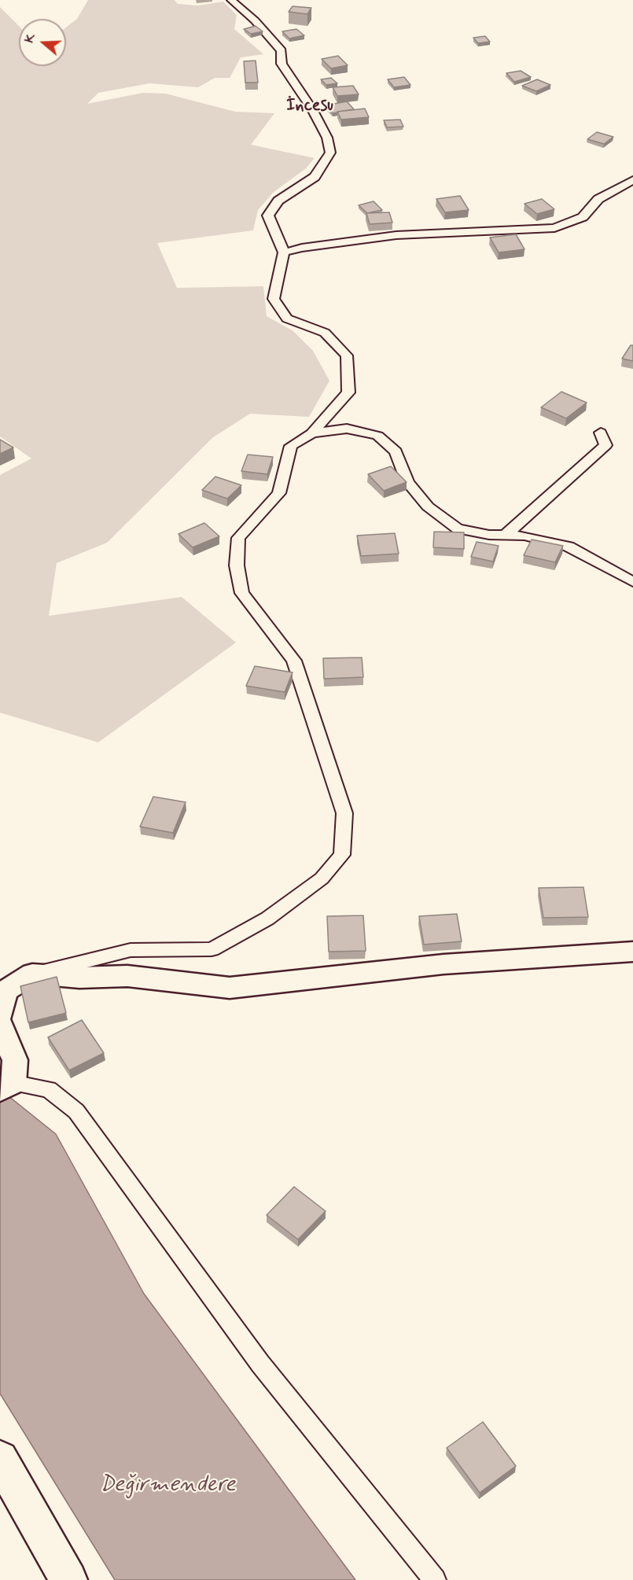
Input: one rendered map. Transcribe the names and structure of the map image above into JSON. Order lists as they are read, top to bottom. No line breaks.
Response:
{"districts":["İncesu"],"water":["Değirmendere"],"north":"left"}
